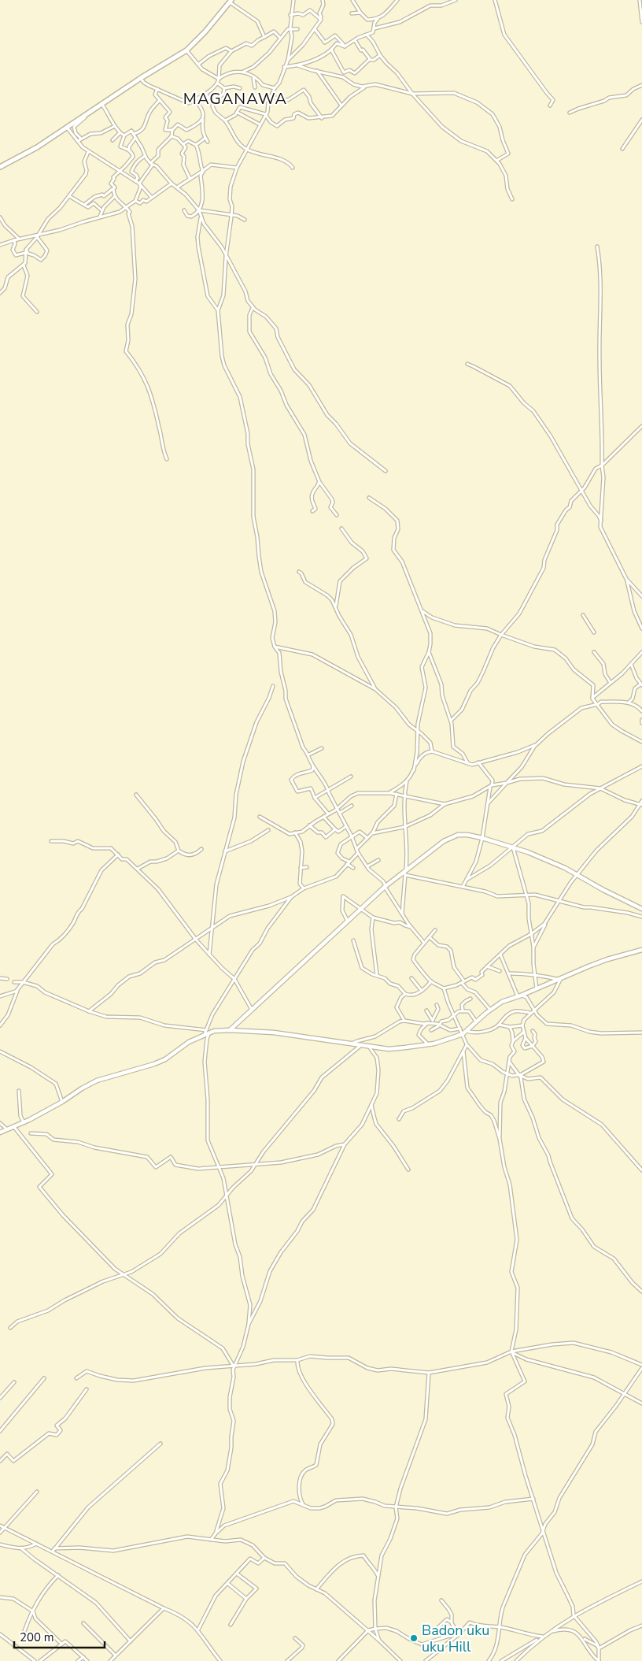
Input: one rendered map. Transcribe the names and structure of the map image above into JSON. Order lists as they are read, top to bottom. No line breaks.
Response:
{"districts":["MAGANAWA"],"places":["Badon uku uku Hill"],"scale_bar":"200 m"}
